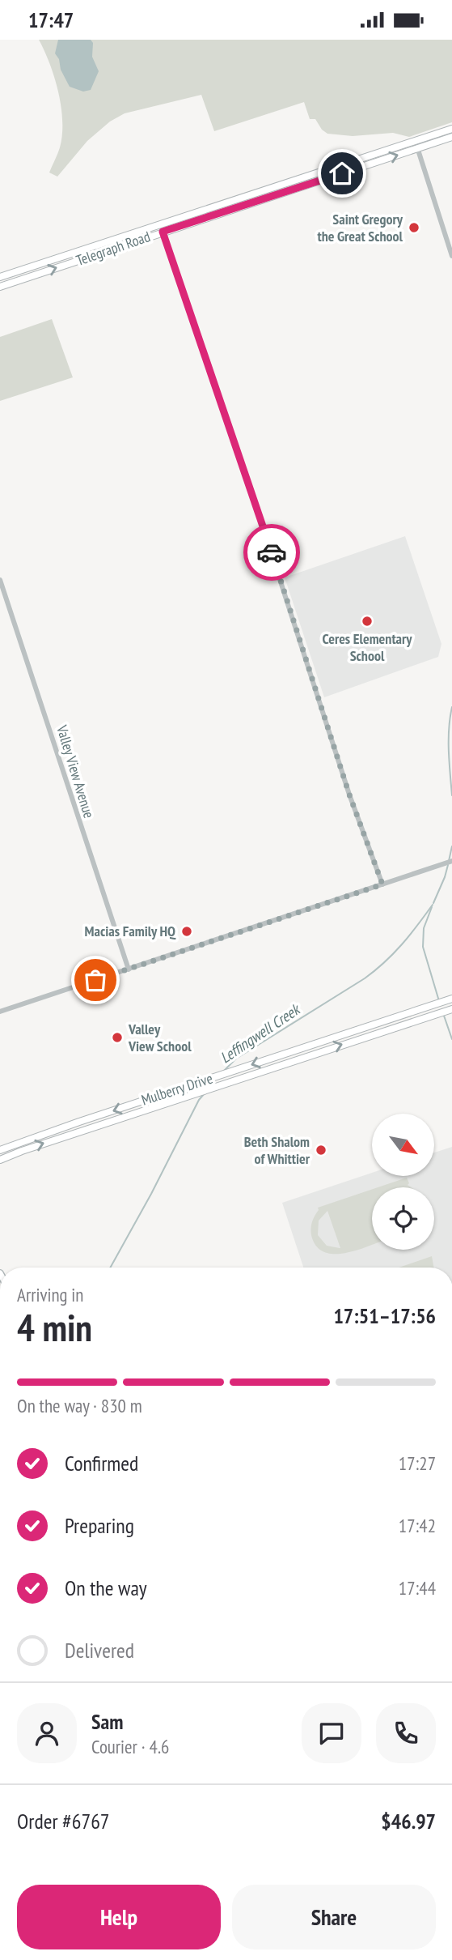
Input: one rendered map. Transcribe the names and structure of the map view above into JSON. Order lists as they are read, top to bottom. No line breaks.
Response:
{"streets":{"main road":["Telegraph Road","Mulberry Drive"],"street":["Valley View Avenue"]},"water":["Leffingwell Creek"],"places":["Saint Gregory the Great School","Ceres Elementary School","Macias Family HQ","Valley View School","Beth Shalom of Whittier"],"north":"bottom right","page":{"status":"17:47","heading":["4 min","Arriving in","17:51–17:56"],"panel":["Sam","Courier · 4.6","Order #6767","$46.97"],"bar":"On the way · 830 m","list":[["Confirmed","17:27"],["Preparing","17:42"],["On the way","17:44"],"Delivered"],"buttons":["Help","Share"]}}
